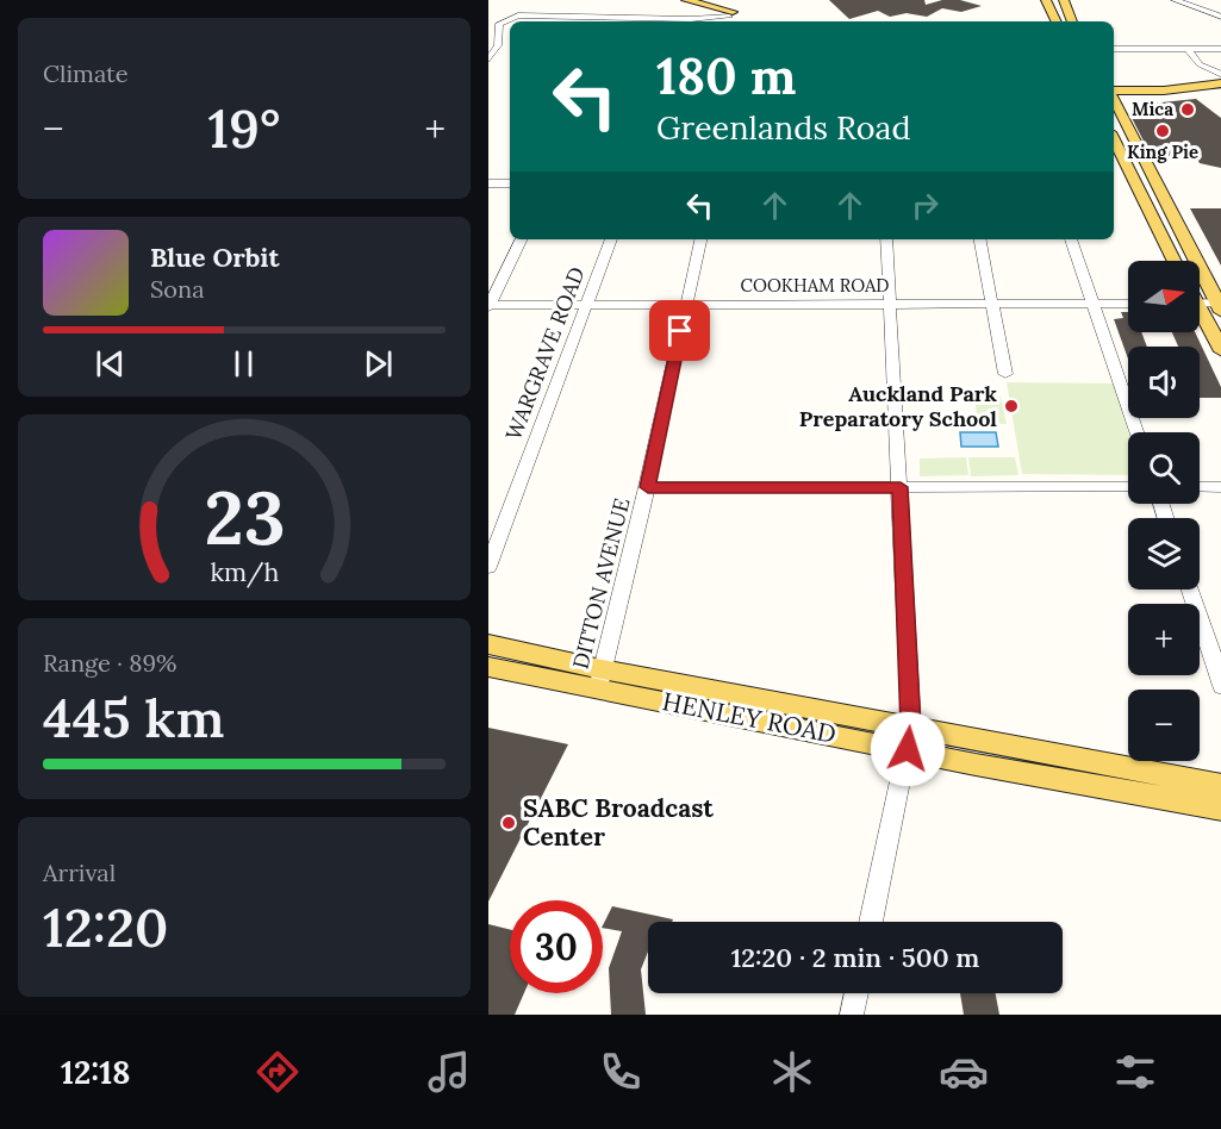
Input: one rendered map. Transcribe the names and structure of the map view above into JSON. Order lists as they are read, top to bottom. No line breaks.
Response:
{"streets":{"main road":["HENLEY ROAD"],"street":["COOKHAM ROAD","WARGRAVE ROAD","DITTON AVENUE"]},"crossings":[["COOKHAM ROAD","WARGRAVE ROAD"],["COOKHAM ROAD","DITTON AVENUE"],["DITTON AVENUE","HENLEY ROAD"]],"places":["Mica","King Pie","Auckland Park Preparatory School","SABC Broadcast Center"],"north":"right","page":{"tile":["Climate",["Range · 89%","445 km"],["Arrival","12:20"]],"turn":["180 m","Greenlands Road"],"heat":["−","19°","+"],"song":["Blue Orbit","Sona"],"map_buttons":["+","−"],"limit":"30","trip":"12:20 · 2 min · 500 m","tabs":"12:18","gauge":["23","km/h"]}}
